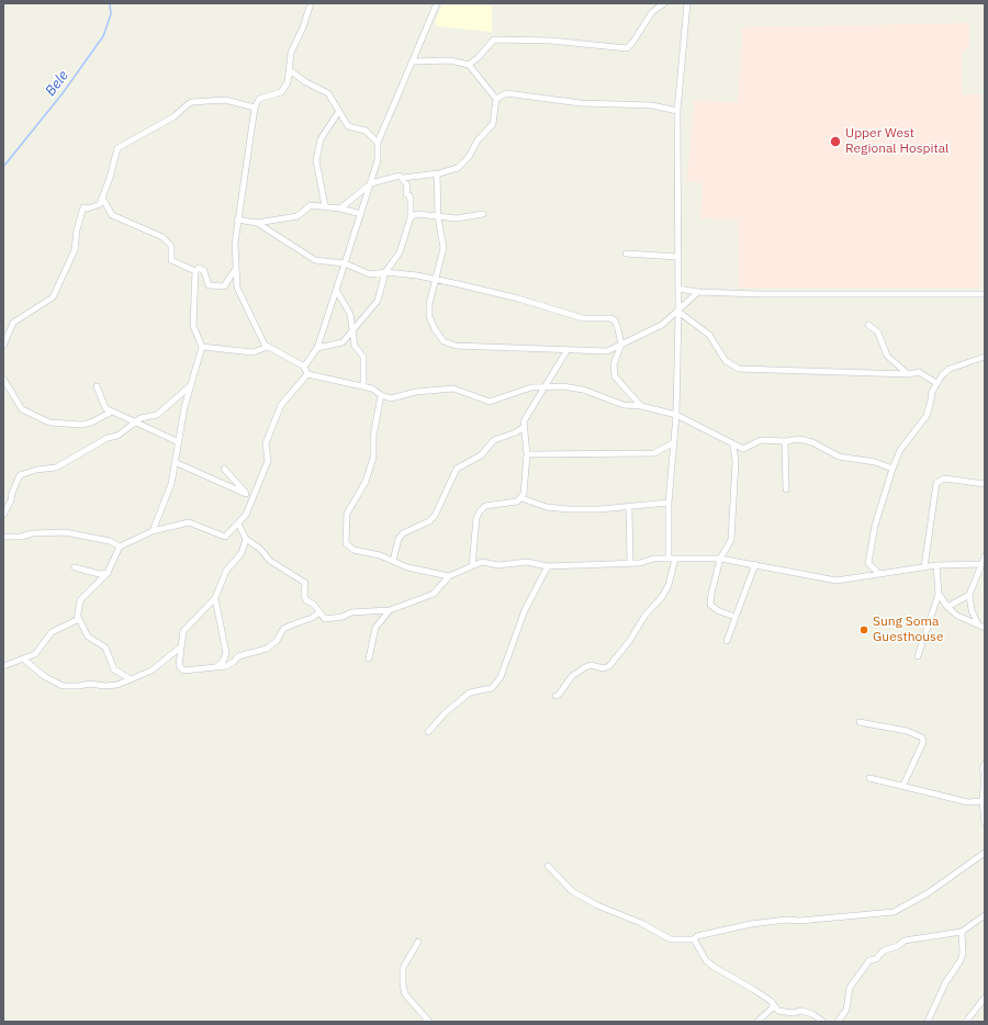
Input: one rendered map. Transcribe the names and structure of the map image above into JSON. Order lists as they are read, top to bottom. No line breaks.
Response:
{"water":["Bele"],"places":["Upper West Regional Hospital","Sung Soma Guesthouse"]}
